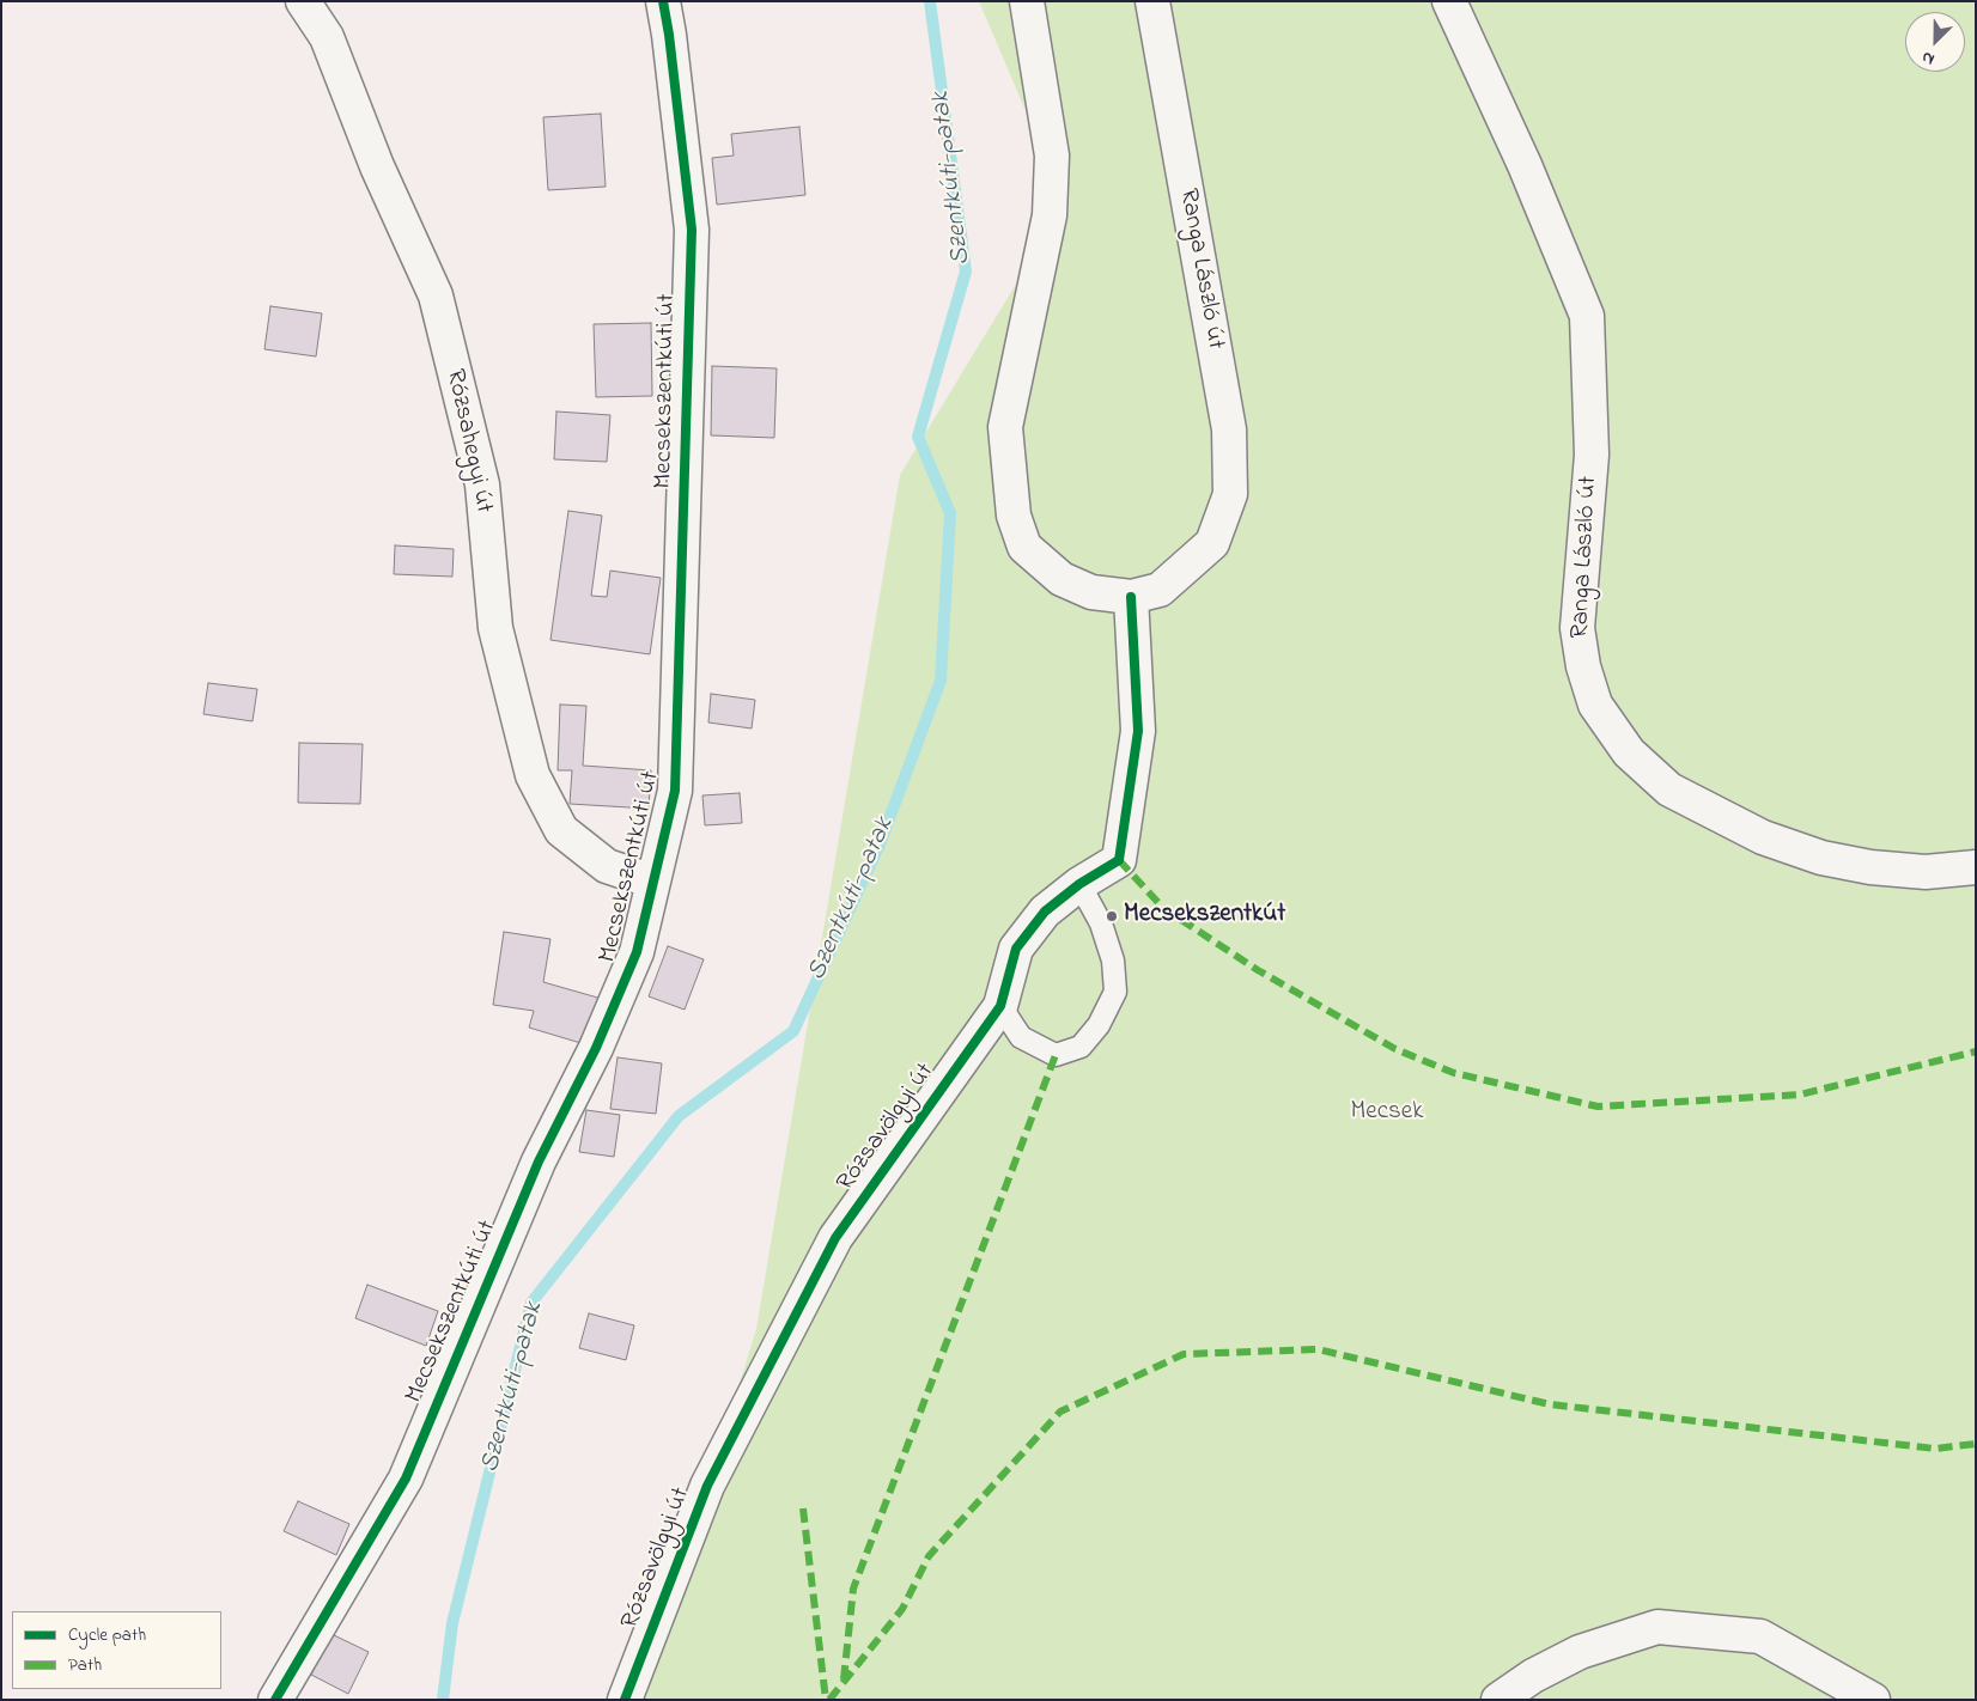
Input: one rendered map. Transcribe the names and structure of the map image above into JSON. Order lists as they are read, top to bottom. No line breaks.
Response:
{"streets":{"street":["Ranga László út","Mecsekszentkúti út","Rózsahegyi út","Rózsavölgyi út"]},"crossings":[["Ranga László út","Rózsavölgyi út"],["Mecsekszentkúti út","Rózsahegyi út"]],"water":["Szentkúti-patak"],"parks":["Mecsek"],"places":["Mecsekszentkút"],"legend":["Cycle path","Path"],"north":"bottom left"}
